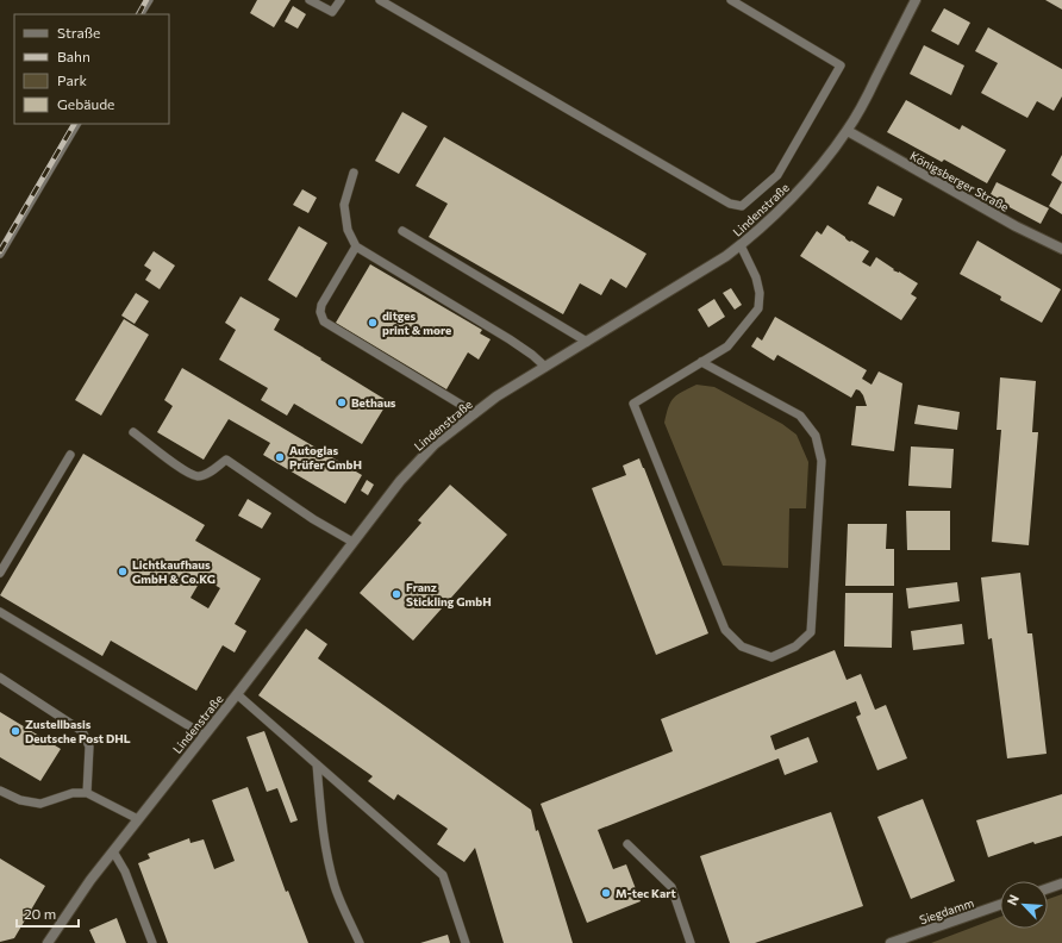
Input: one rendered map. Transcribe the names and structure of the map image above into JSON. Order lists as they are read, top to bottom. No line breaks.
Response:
{"streets":{"street":["Königsberger Straße","Lindenstraße","Siegdamm"]},"crossings":[["Königsberger Straße","Lindenstraße"]],"places":["ditges print & more","Bethaus","Autoglas Prüfer GmbH","Lichtkaufhaus GmbH & Co.KG","Franz Stickling GmbH","Zustellbasis Deutsche Post DHL","M-tec Kart"],"legend":["Straße","Bahn","Park","Gebäude"],"scale_bar":"20 m","north":"top left"}
